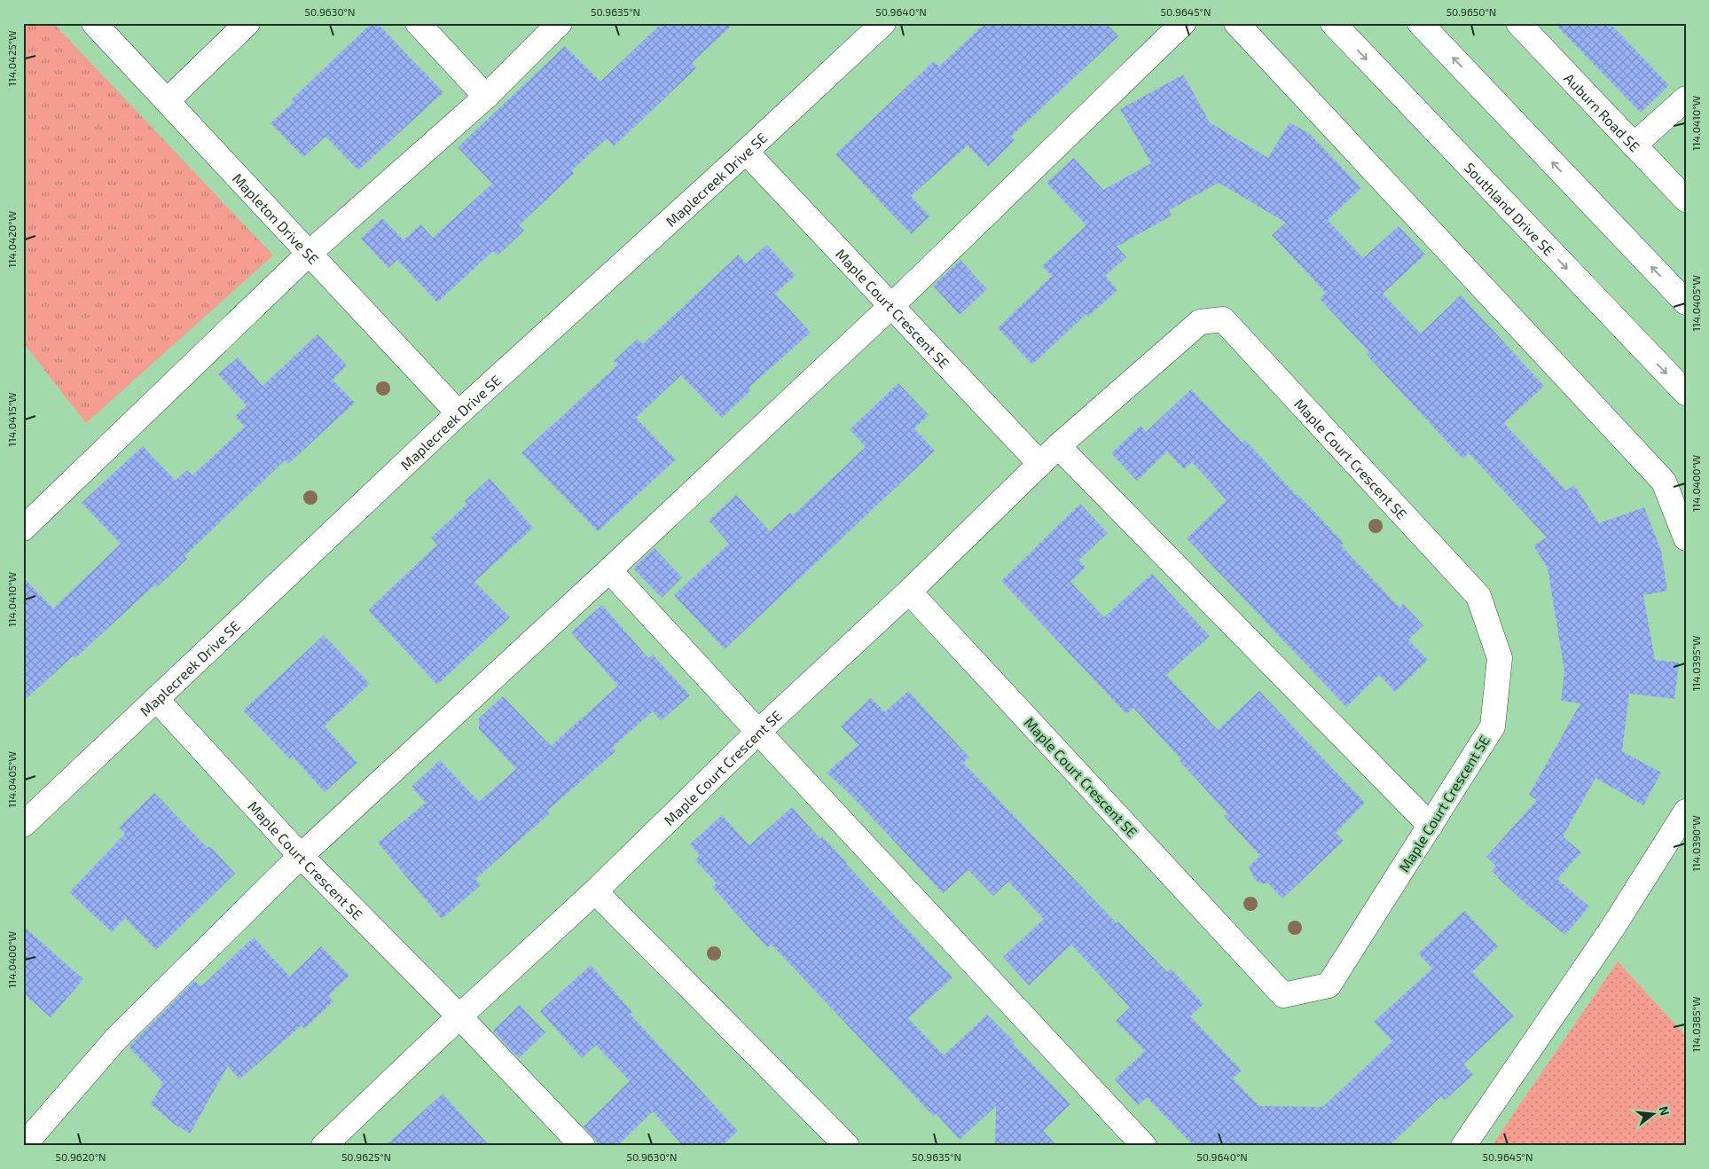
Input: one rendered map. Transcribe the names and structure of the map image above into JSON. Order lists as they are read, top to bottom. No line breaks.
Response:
{"streets":{"street":["Auburn Road SE","Maplecreek Drive SE","Southland Drive SE","Mapleton Drive SE","Maple Court Crescent SE"]},"crossings":[["Maplecreek Drive SE","Mapleton Drive SE"],["Maplecreek Drive SE","Maple Court Crescent SE"]],"north":"right","coordinates":["50.9630°N","50.9635°N","50.9640°N","50.9645°N","50.9650°N","114.0425°W","114.0410°W","114.0420°W","114.0405°W","114.0415°W","114.0400°W","114.0395°W","114.0390°W","114.0385°W","50.9620°N","50.9625°N"]}
